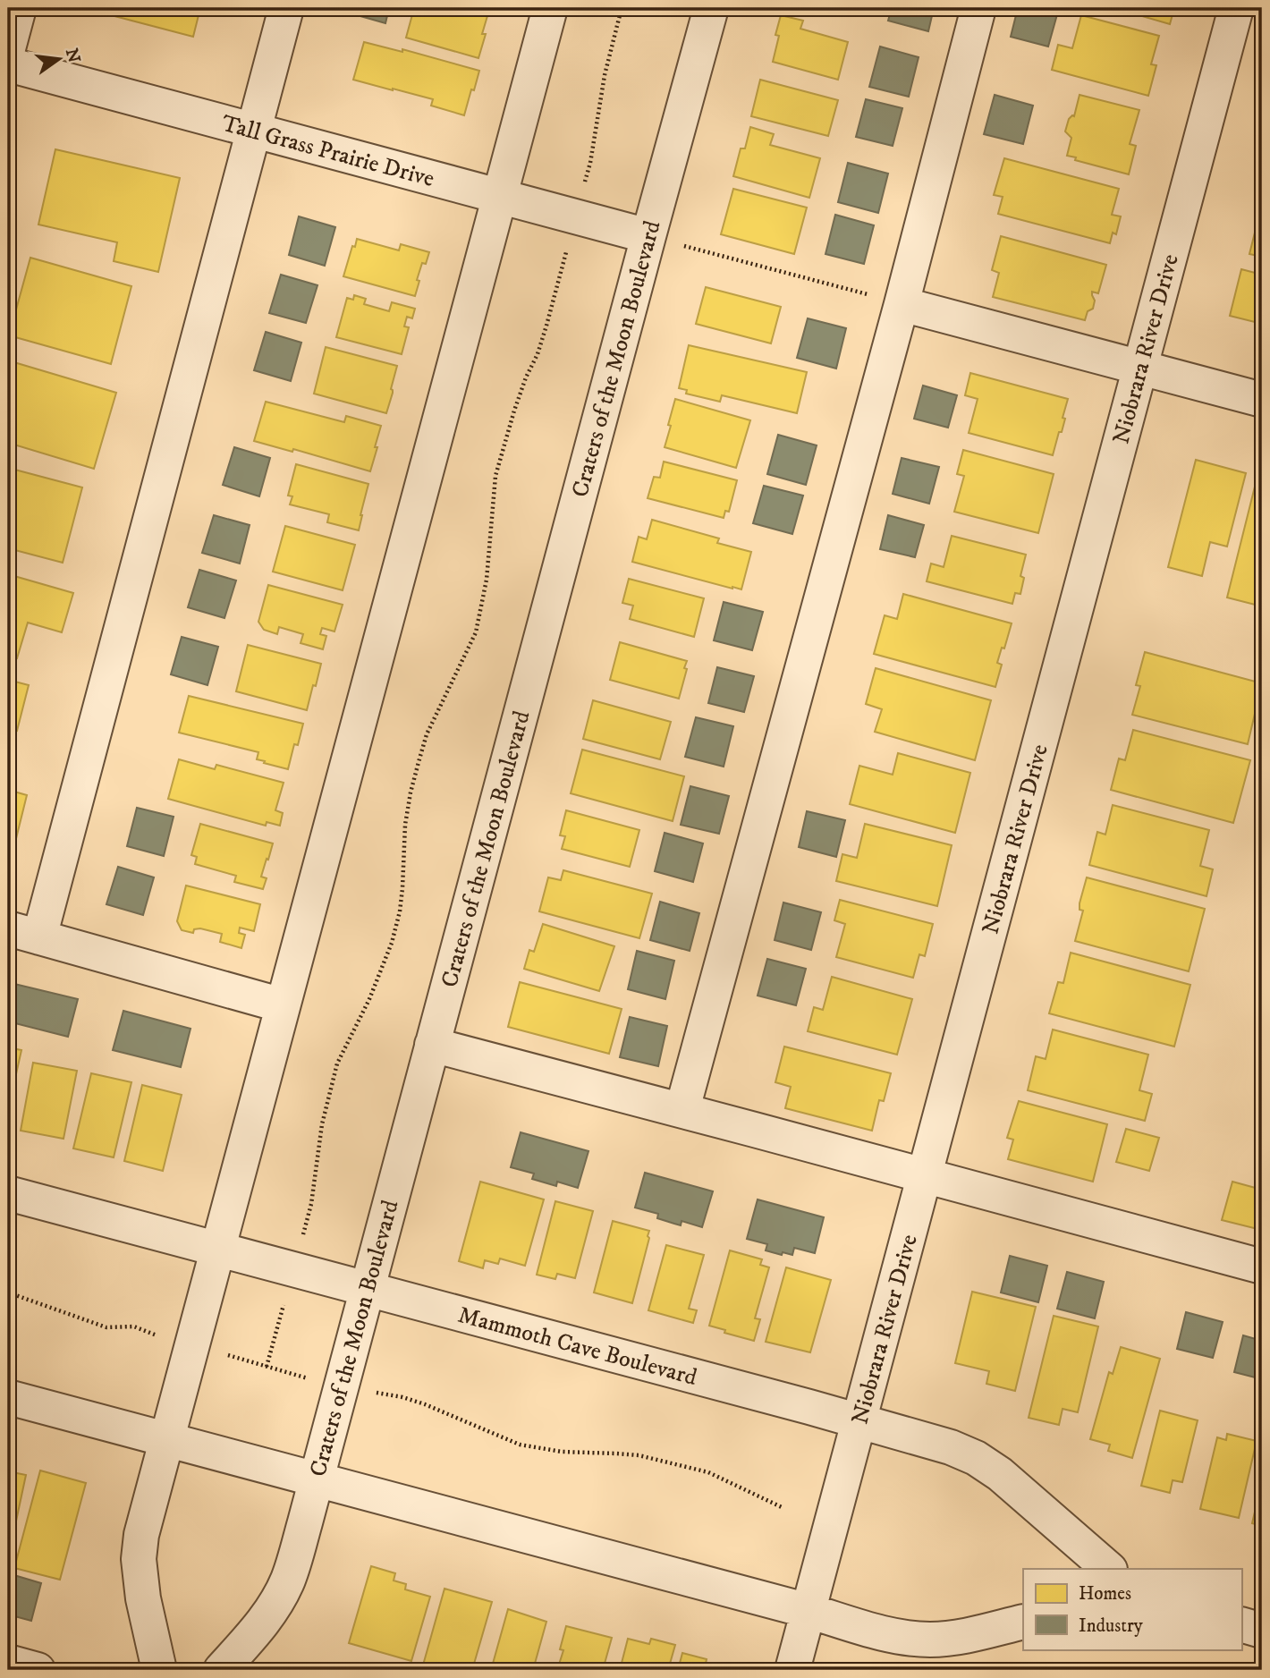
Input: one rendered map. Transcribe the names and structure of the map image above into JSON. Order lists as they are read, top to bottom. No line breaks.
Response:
{"streets":{"street":["Tall Grass Prairie Drive","Niobrara River Drive","Craters of the Moon Boulevard","Mammoth Cave Boulevard"]},"crossings":[["Tall Grass Prairie Drive","Craters of the Moon Boulevard"],["Niobrara River Drive","Mammoth Cave Boulevard"],["Craters of the Moon Boulevard","Mammoth Cave Boulevard"]],"legend":["Homes","Industry"],"north":"right"}
